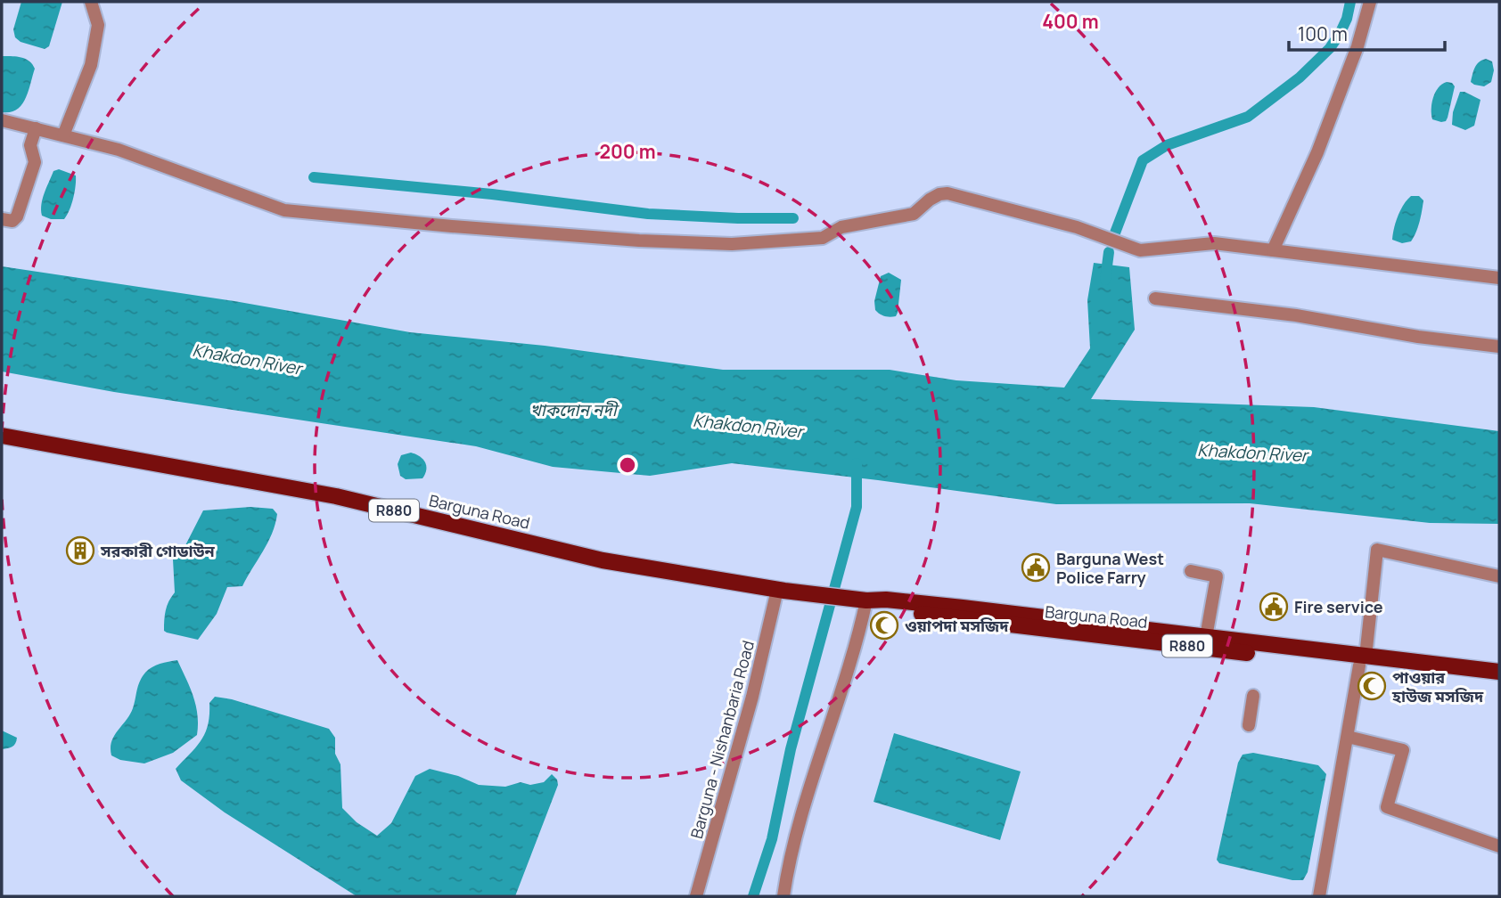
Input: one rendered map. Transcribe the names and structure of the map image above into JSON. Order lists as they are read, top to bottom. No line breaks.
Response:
{"streets":{"main road":["R880","Barguna Road"],"street":["Barguna - Nishanbaria Road"]},"crossings":[["Barguna Road","Barguna - Nishanbaria Road"]],"water":["Khakdon River","খাকদোন নদী"],"places":{"building":["সরকারী গোডাউন"],"public building":["Barguna West Police Farry","Fire service"],"mosque":["ওয়াপদা মসজিদ","পাওয়ার হাউজ মসজিদ"]},"scale_bar":"100 m","rings":["400 m","200 m"]}
